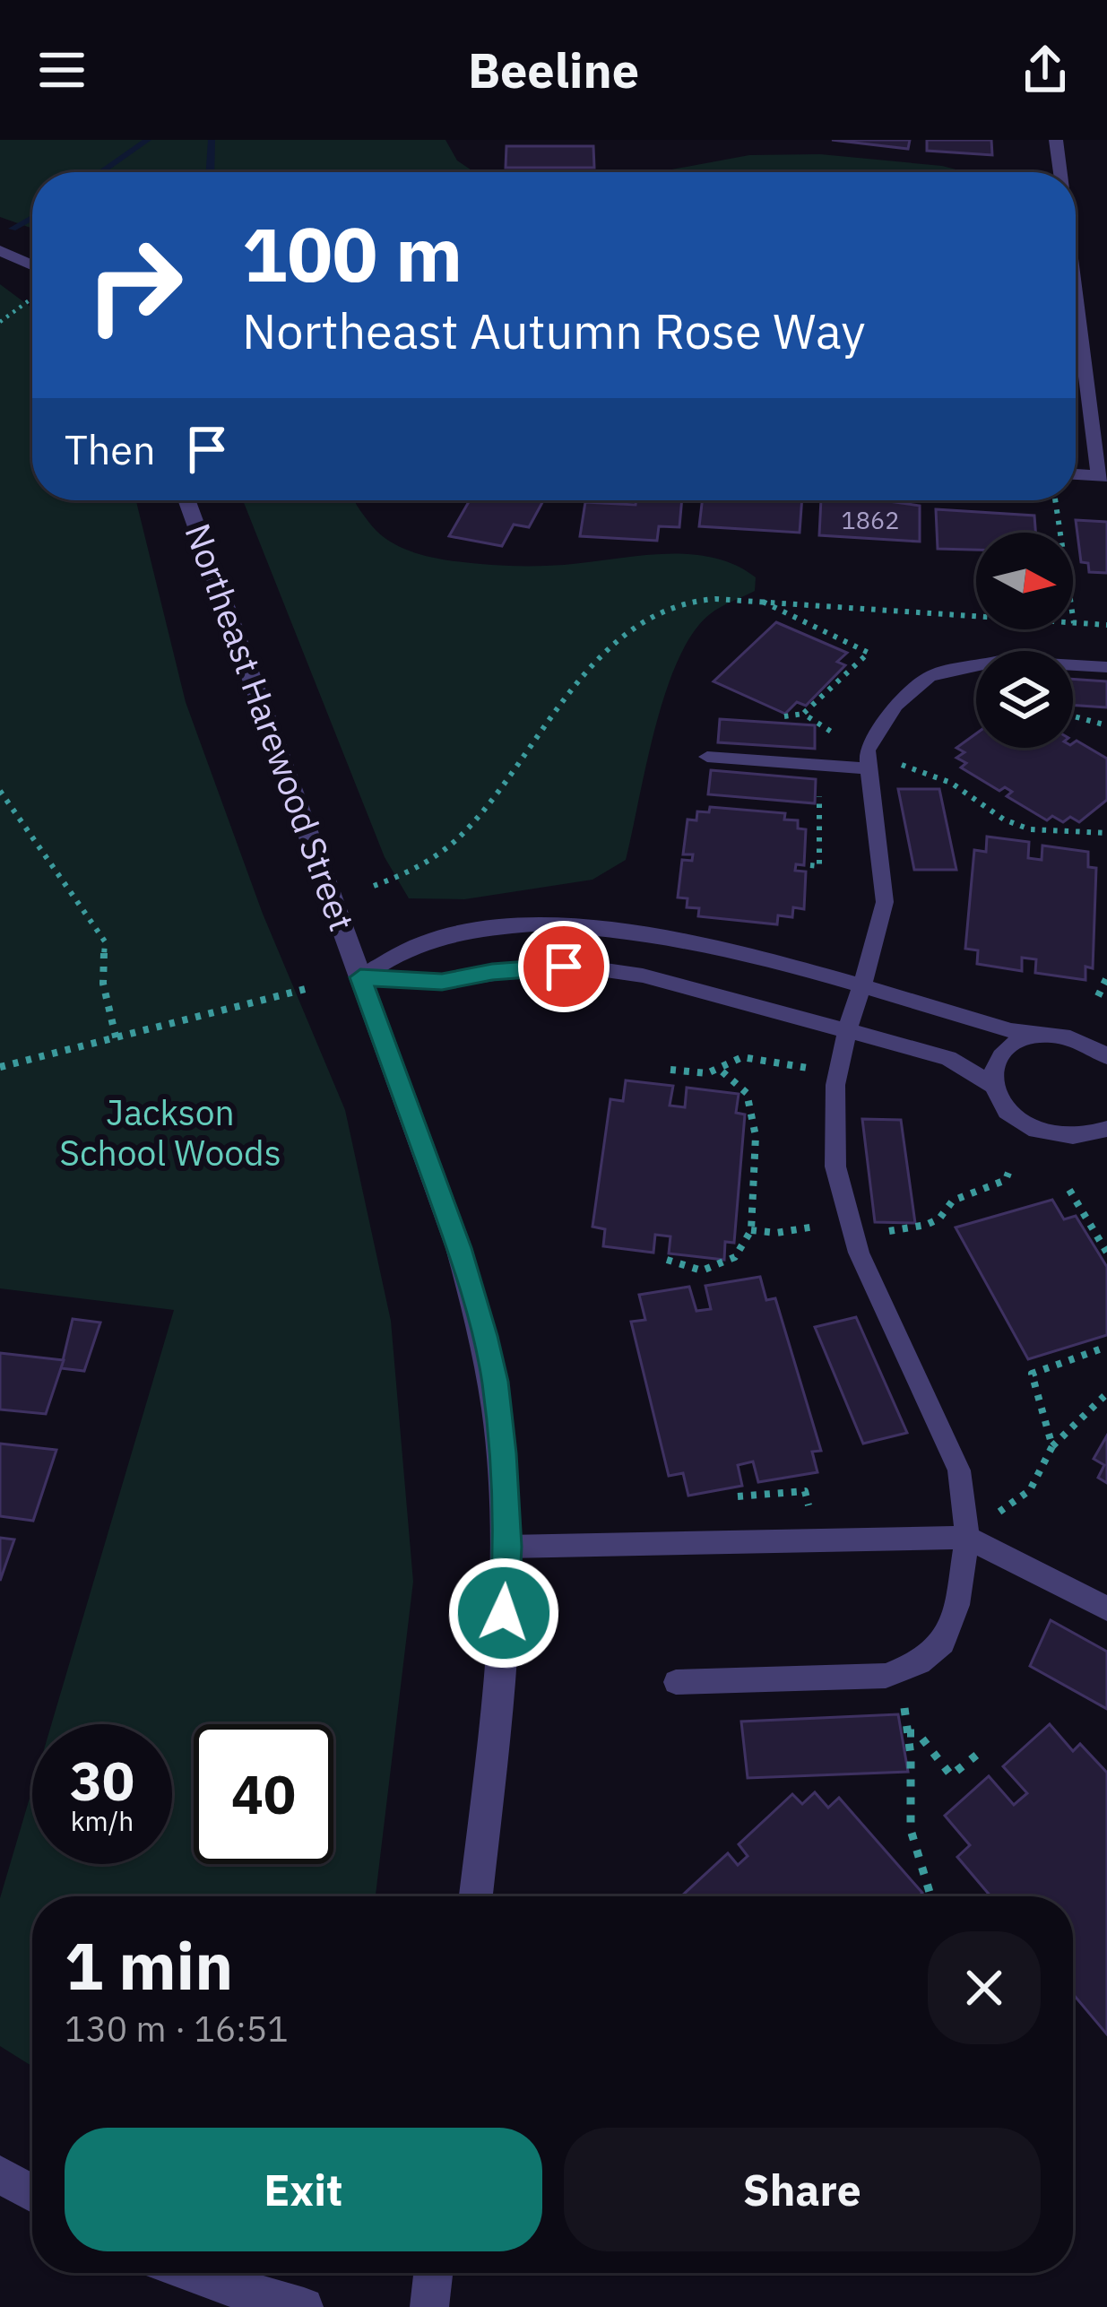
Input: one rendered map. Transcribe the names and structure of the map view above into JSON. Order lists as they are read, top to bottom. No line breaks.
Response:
{"streets":{"street":["Northeast Harewood Street"]},"parks":["Jackson School Woods"],"house_numbers":["1862"],"north":"right","page":{"header":"Beeline","turn":["100 m","Northeast Autumn Rose Way"],"then":"Then","speed":"30 km/h","limit":"40","heading":["1 min","130 m · 16:51"],"buttons":["Exit","Share"]}}
